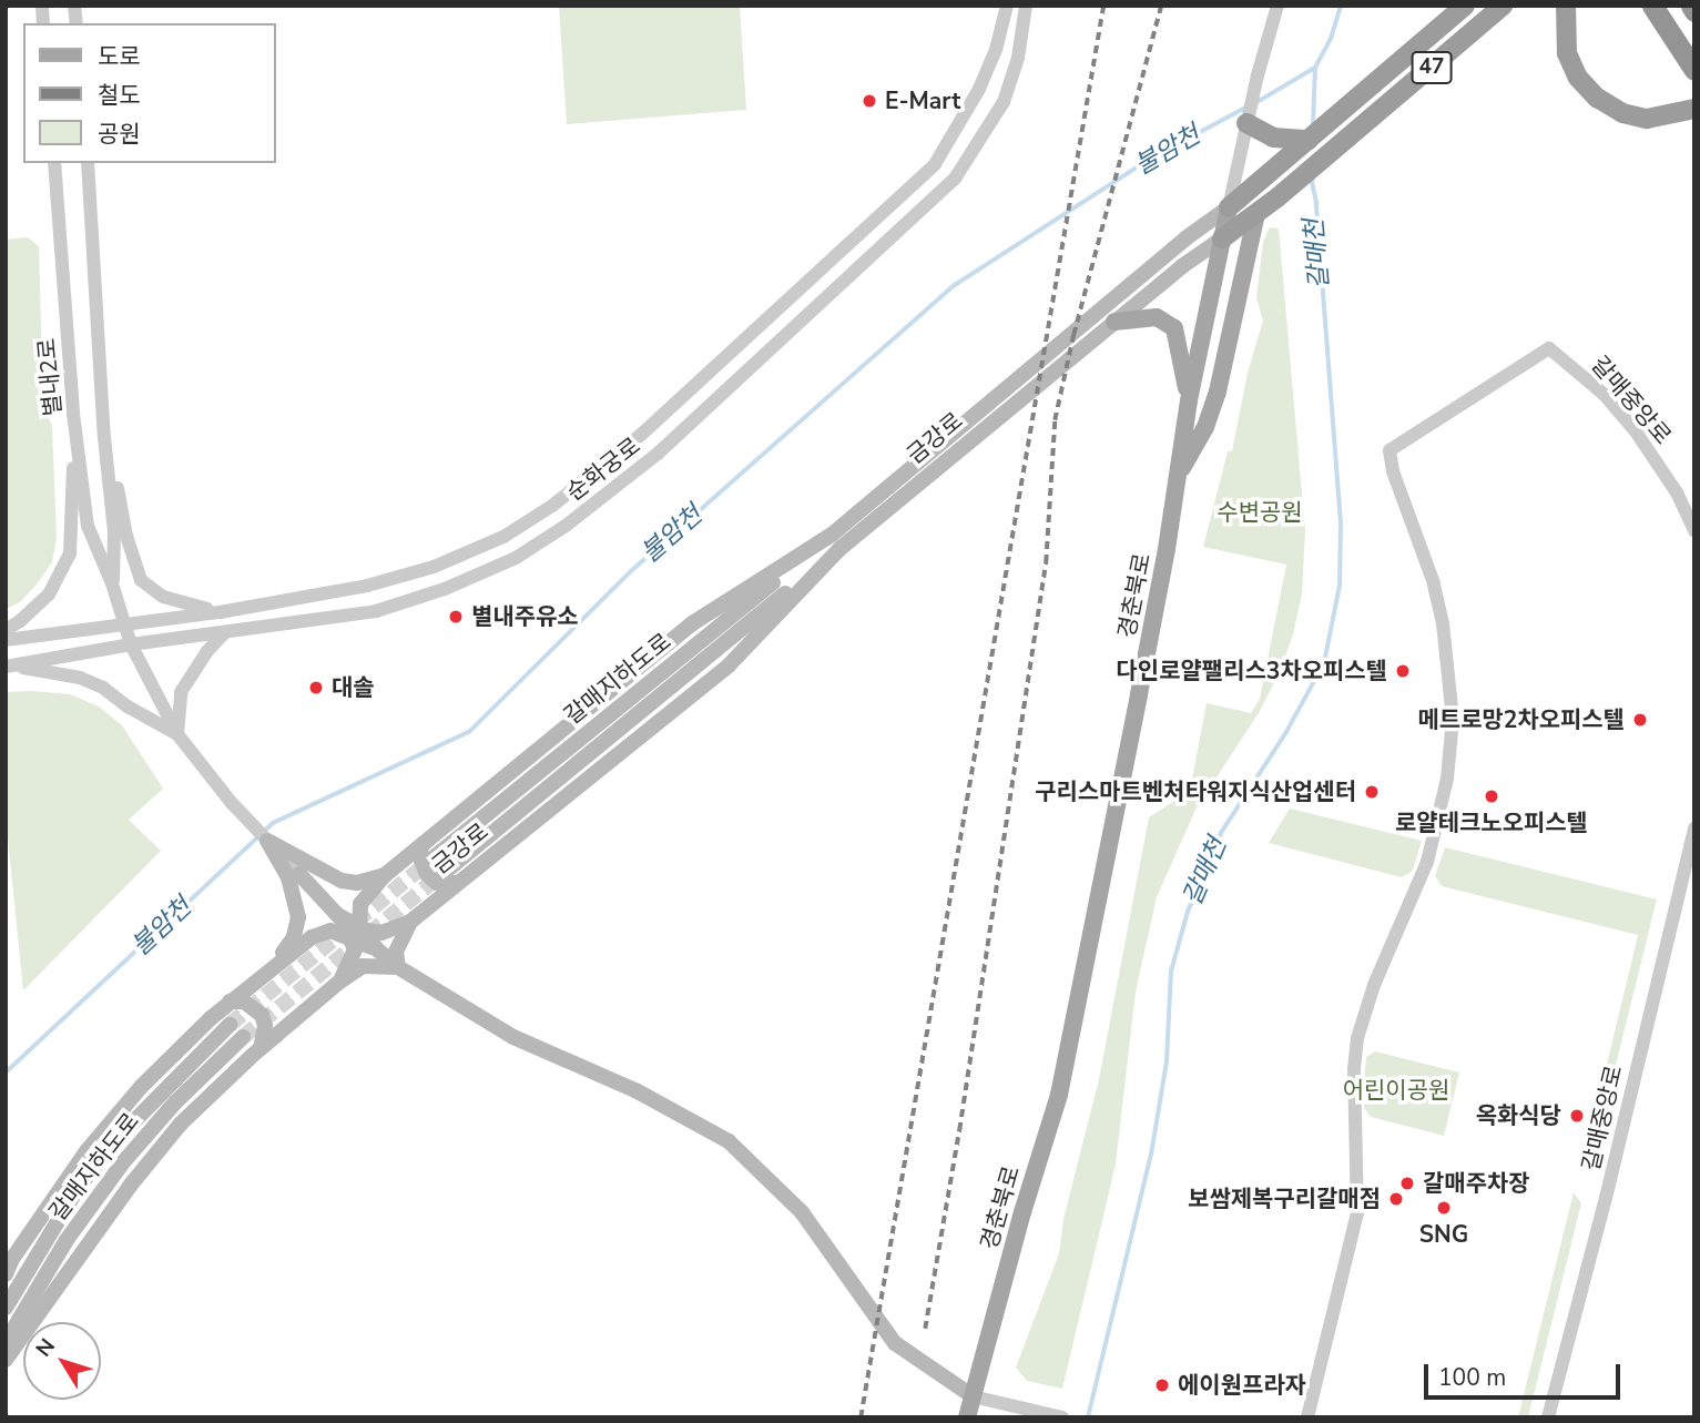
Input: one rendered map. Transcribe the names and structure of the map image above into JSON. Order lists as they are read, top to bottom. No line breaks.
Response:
{"streets":{"highway":["47","금강로"],"main road":["경춘북로","갈매지하도로"],"street":["별내2로","갈매중앙로","순화궁로"]},"crossings":[["별내2로","순화궁로"],["금강로","경춘북로"],["금강로","갈매지하도로"]],"water":["불암천","갈매천"],"parks":["수변공원","어린이공원"],"places":["E-Mart","별내주유소","다인로얄팰리스3차오피스텔","대솔","메트로망2차오피스텔","구리스마트벤처타워지식산업센터","로얄테크노오피스텔","옥화식당","갈매주차장","보쌈제복구리갈매점","SNG","에이원프라자"],"legend":["도로","철도","공원"],"scale_bar":"100 m","north":"top left"}
